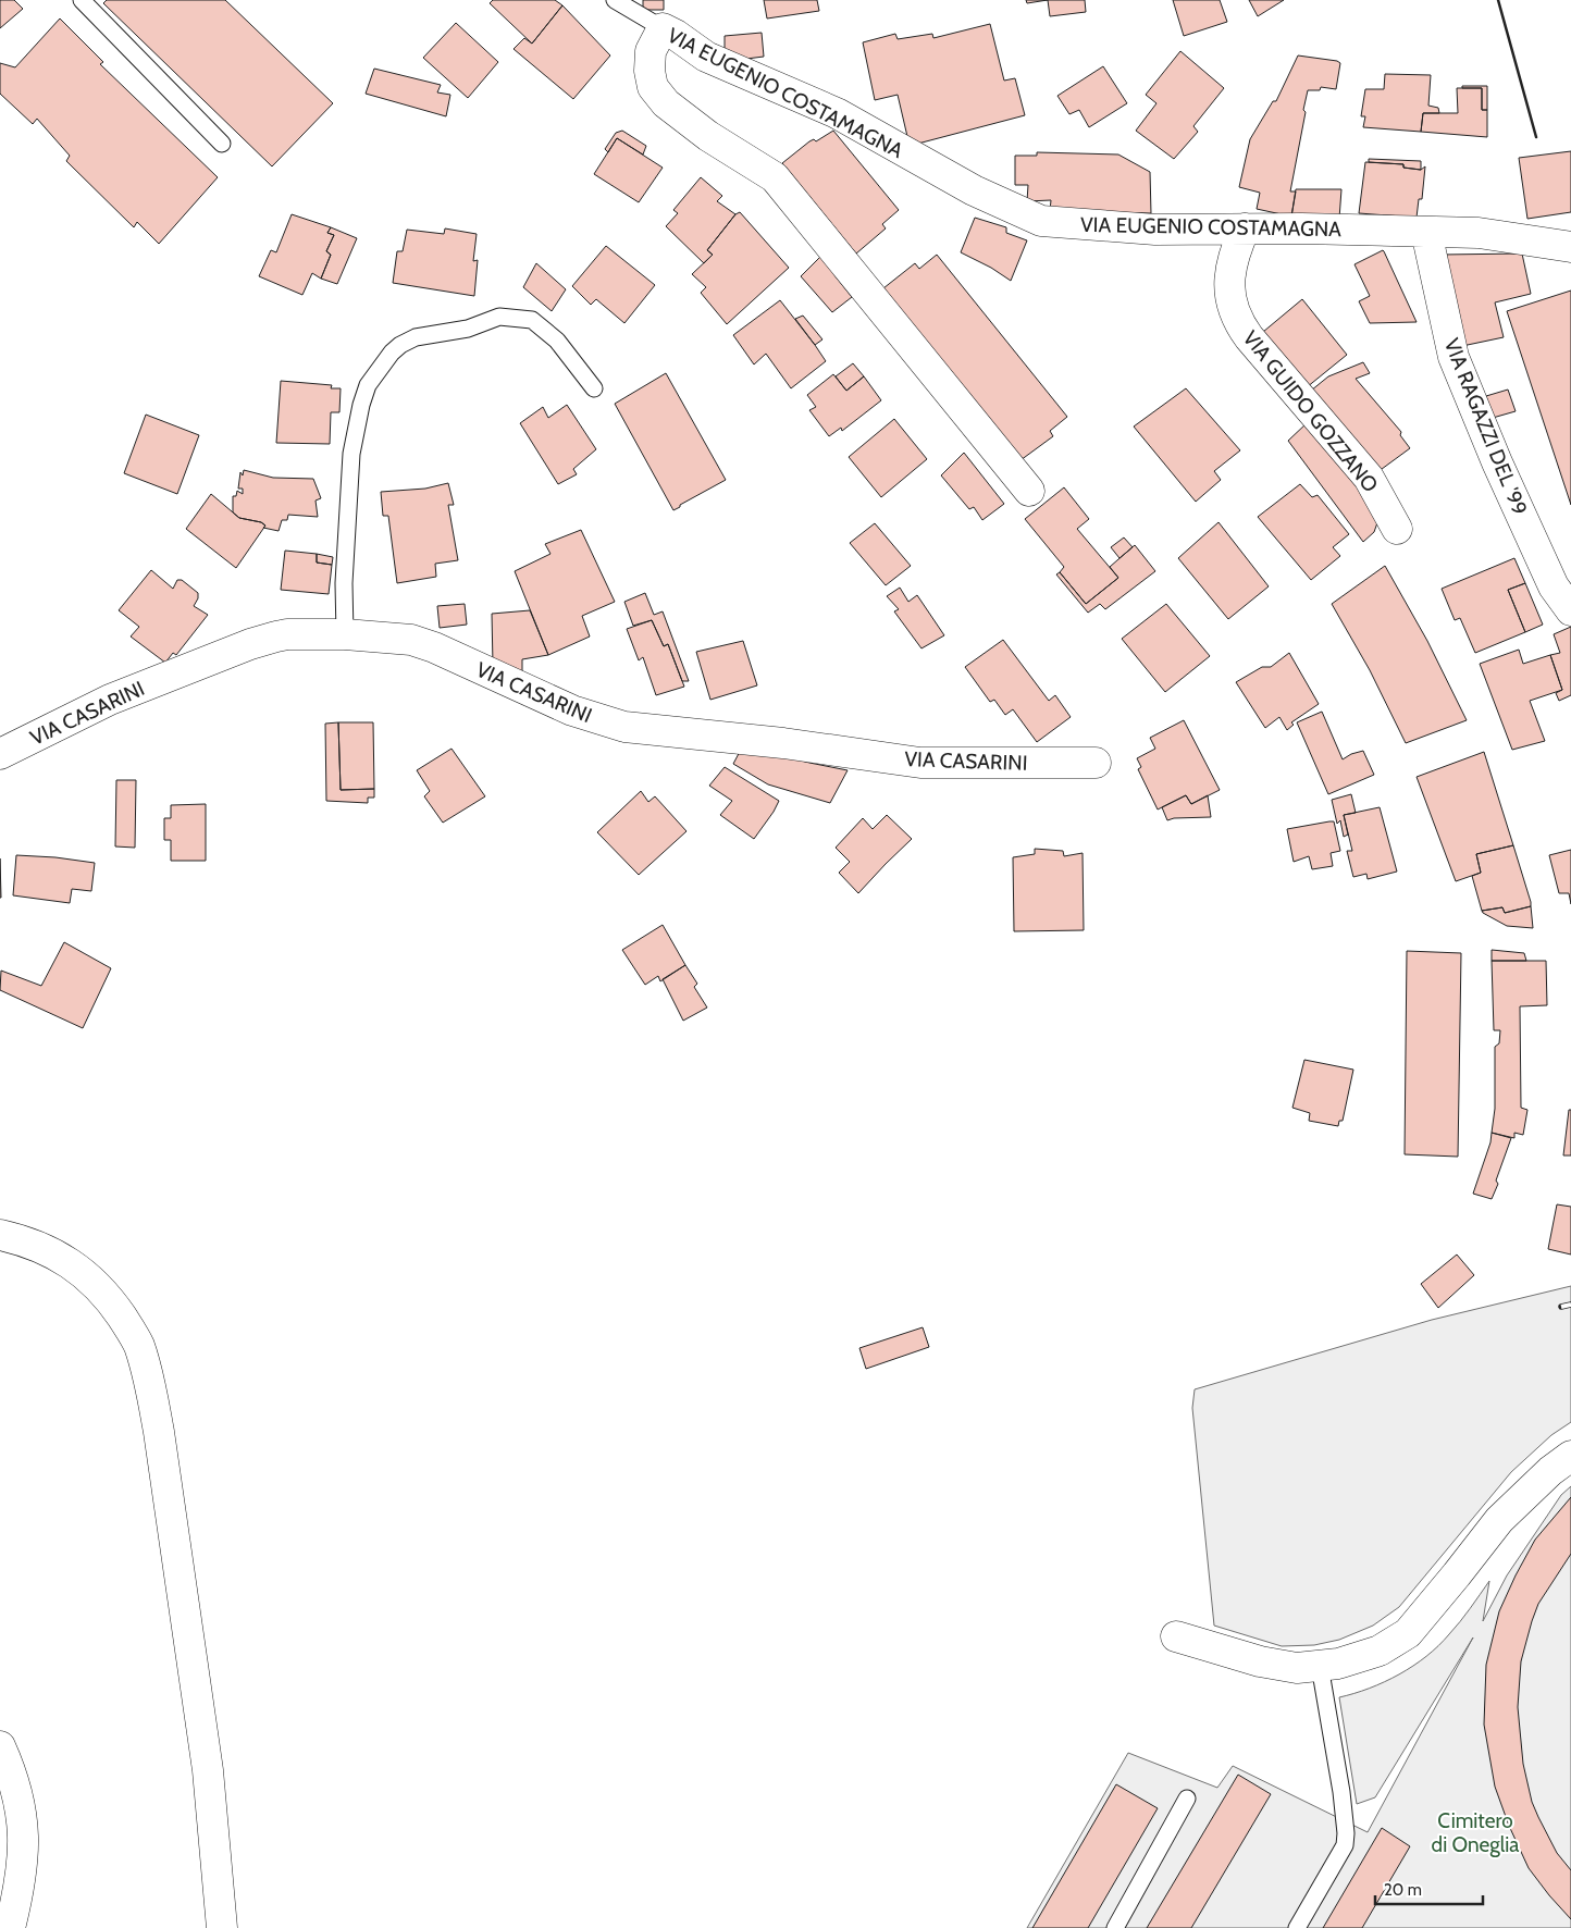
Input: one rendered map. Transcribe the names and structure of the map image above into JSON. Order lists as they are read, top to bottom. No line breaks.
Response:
{"streets":{"main road":["VIA EUGENIO COSTAMAGNA","VIA GUIDO GOZZANO","VIA RAGAZZI DEL '99","VIA CASARINI"]},"crossings":[["VIA EUGENIO COSTAMAGNA","VIA GUIDO GOZZANO"],["VIA EUGENIO COSTAMAGNA","VIA RAGAZZI DEL '99"]],"parks":["Cimitero di Oneglia"],"scale_bar":"20 m"}
